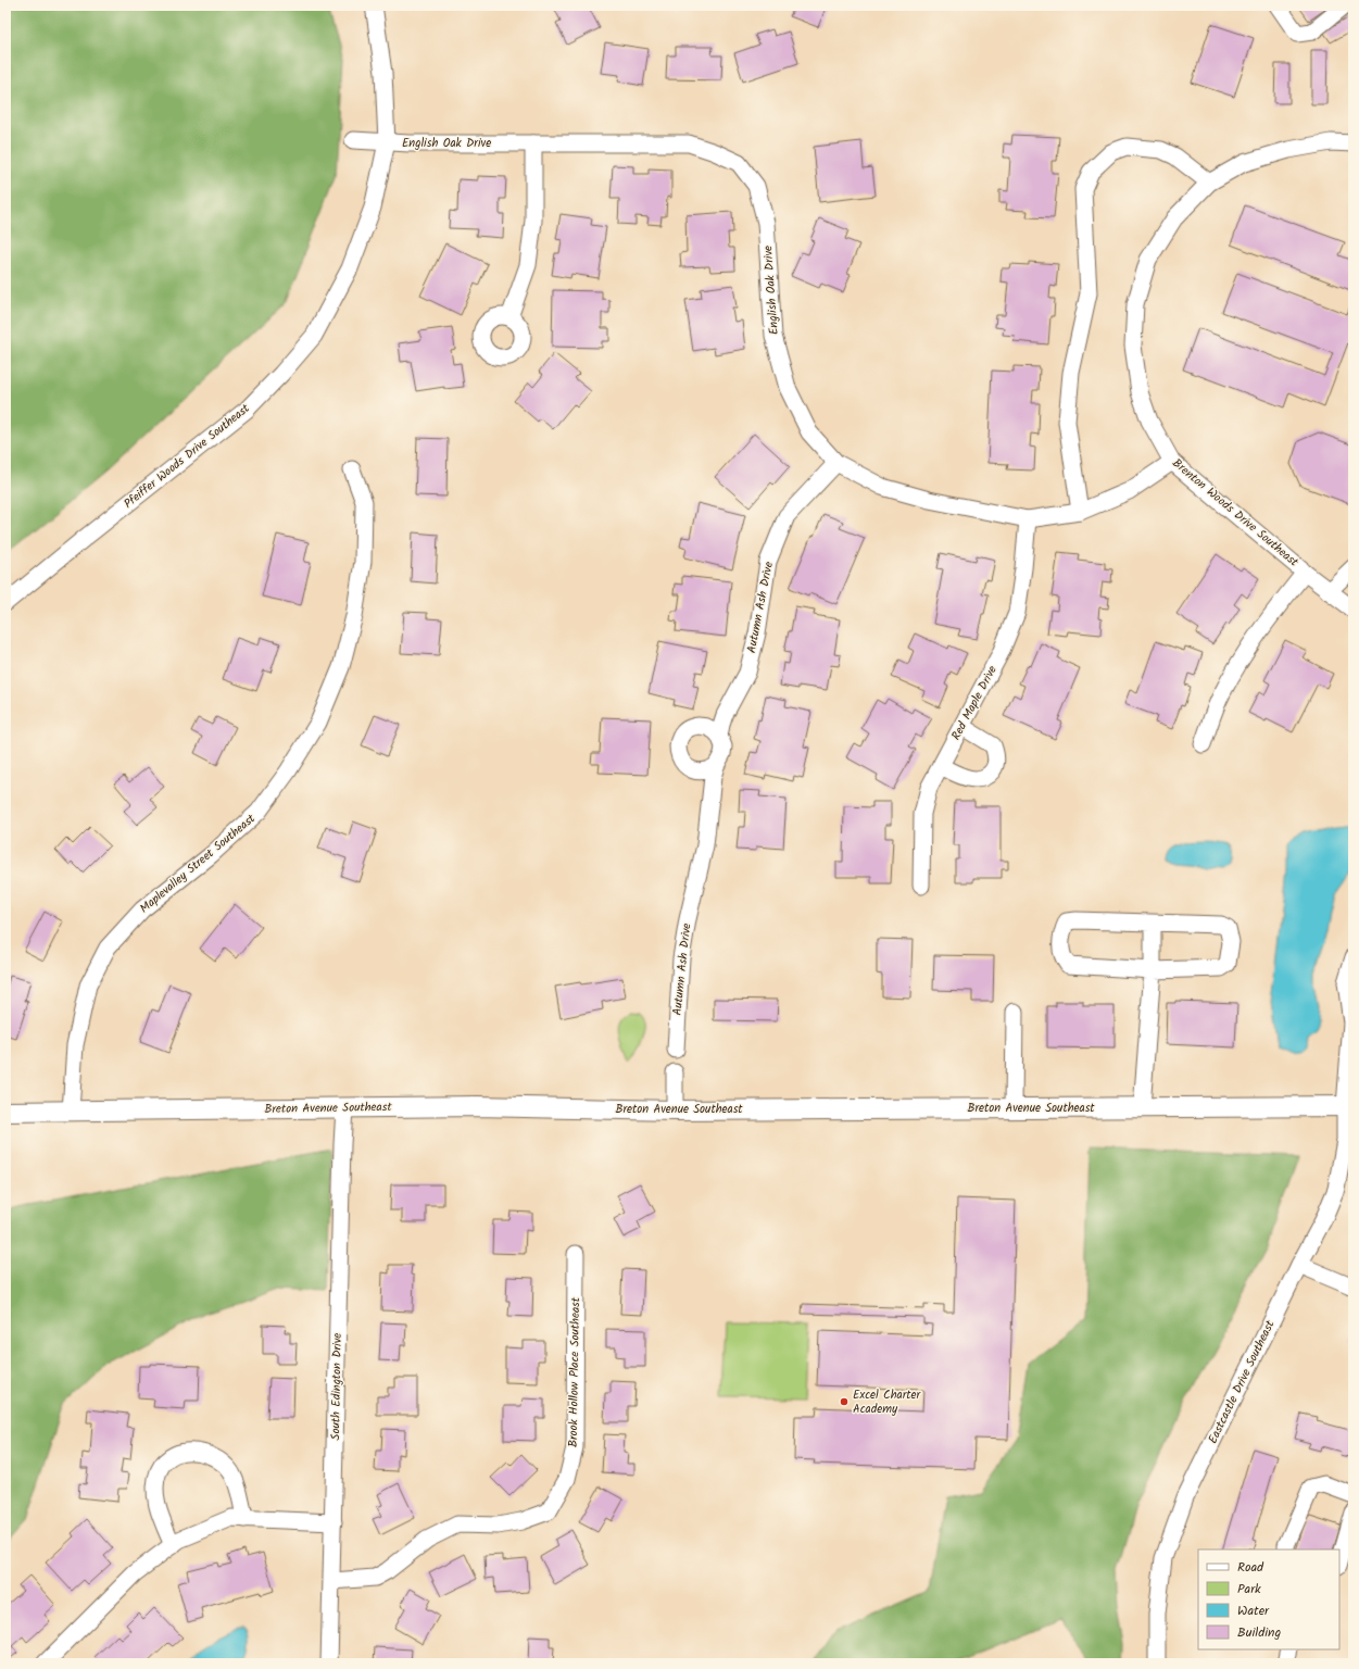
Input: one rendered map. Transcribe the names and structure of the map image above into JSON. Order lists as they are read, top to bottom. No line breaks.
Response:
{"streets":{"main road":["Breton Avenue Southeast"],"street":["English Oak Drive","Pfeiffer Woods Drive Southeast","Brenton Woods Drive Southeast","Autumn Ash Drive","Red Maple Drive","Maplevalley Street Southeast","Brook Hollow Place Southeast","Eastcastle Drive Southeast","South Edington Drive"]},"crossings":[["English Oak Drive","Pfeiffer Woods Drive Southeast"],["English Oak Drive","Brenton Woods Drive Southeast"],["English Oak Drive","Autumn Ash Drive"],["English Oak Drive","Red Maple Drive"],["Maplevalley Street Southeast","Breton Avenue Southeast"],["Breton Avenue Southeast","Eastcastle Drive Southeast"],["Breton Avenue Southeast","South Edington Drive"],["Brook Hollow Place Southeast","South Edington Drive"]],"places":["Excel Charter Academy"],"legend":["Road","Park","Water","Building"]}
